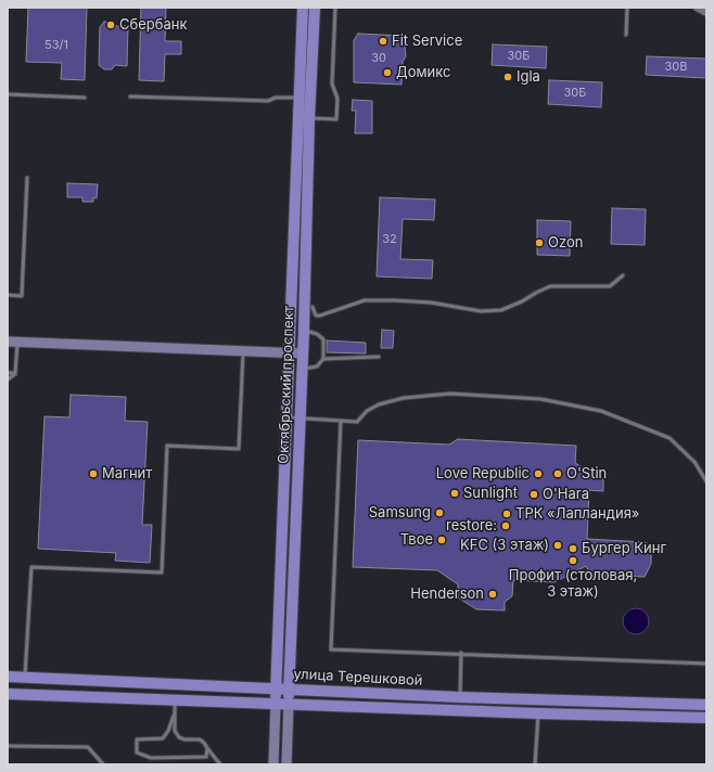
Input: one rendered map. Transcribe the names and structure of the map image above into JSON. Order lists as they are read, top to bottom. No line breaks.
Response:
{"streets":{"main road":["Октябрьский проспект","улица Терешковой"]},"crossings":[["Октябрьский проспект","улица Терешковой"]],"places":["Сбербанк","Fit Service","Домикс","Igla","Ozon","Магнит","Love Republic","O'Stin","Sunlight","O'Hara","Samsung","ТРК «Лапландия»","restore:","Твое","KFC (3 этаж)","Бургер Кинг","Профит (столовая, 3 этаж)","Henderson"],"house_numbers":["53/1","30Б","30","30В","30Б","32"]}
